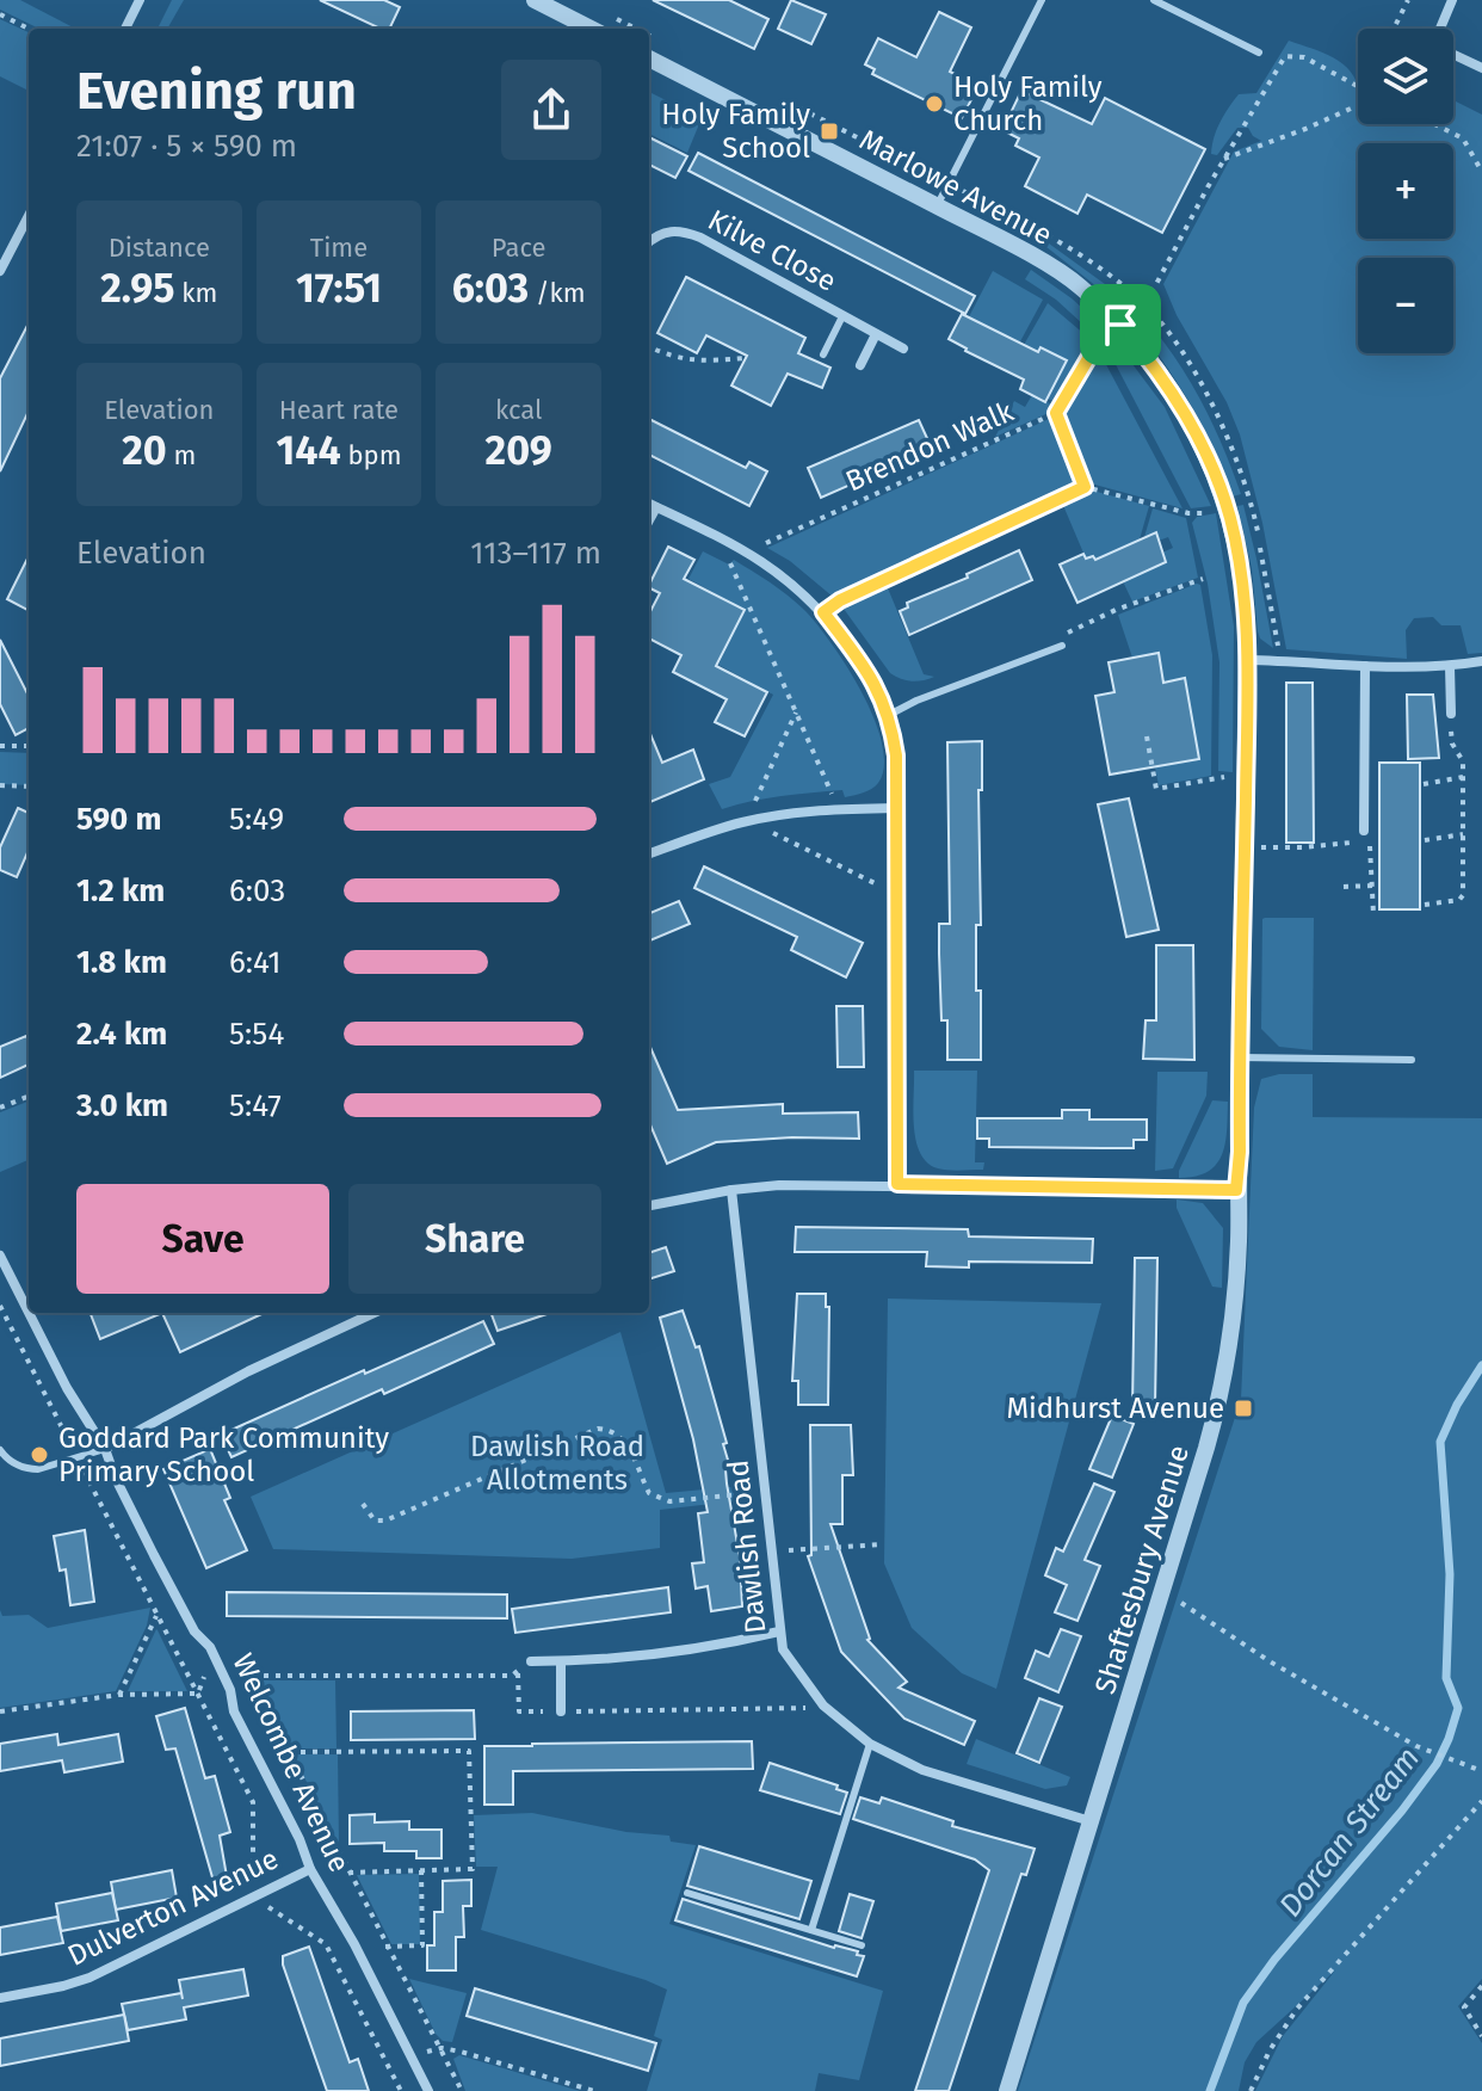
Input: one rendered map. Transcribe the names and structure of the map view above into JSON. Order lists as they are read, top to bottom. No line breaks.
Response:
{"streets":{"street":["Marlowe Avenue","Kilve Close","Dawlish Road","Shaftesbury Avenue","Welcombe Avenue","Dulverton Avenue"],"path":["Brendon Walk"]},"crossings":[["Marlowe Avenue","Brendon Walk"],["Marlowe Avenue","Shaftesbury Avenue"],["Dawlish Road","Shaftesbury Avenue"],["Welcombe Avenue","Dulverton Avenue"]],"water":["Dorcan Stream"],"parks":["Dawlish Road Allotments"],"places":{"other":["Holy Family Church","Goddard Park Community Primary School"],"transit":["Holy Family School","Midhurst Avenue"]},"page":{"map_buttons":["+","−"],"heading":["Evening run","21:07 · 5 × 590 m"],"stats":[["Distance","2.95 km"],["Time","17:51"],["Pace","6:03 /km"],["Elevation","20 m"],["Heart rate","144 bpm"],["kcal","209"]],"chart":["Elevation","113–117 m"],"list":[{"name":"590 m","note":"5:49"},{"name":"1.2 km","note":"6:03"},{"name":"1.8 km","note":"6:41"},{"name":"2.4 km","note":"5:54"},{"name":"3.0 km","note":"5:47"}],"buttons":["Save","Share"]}}
